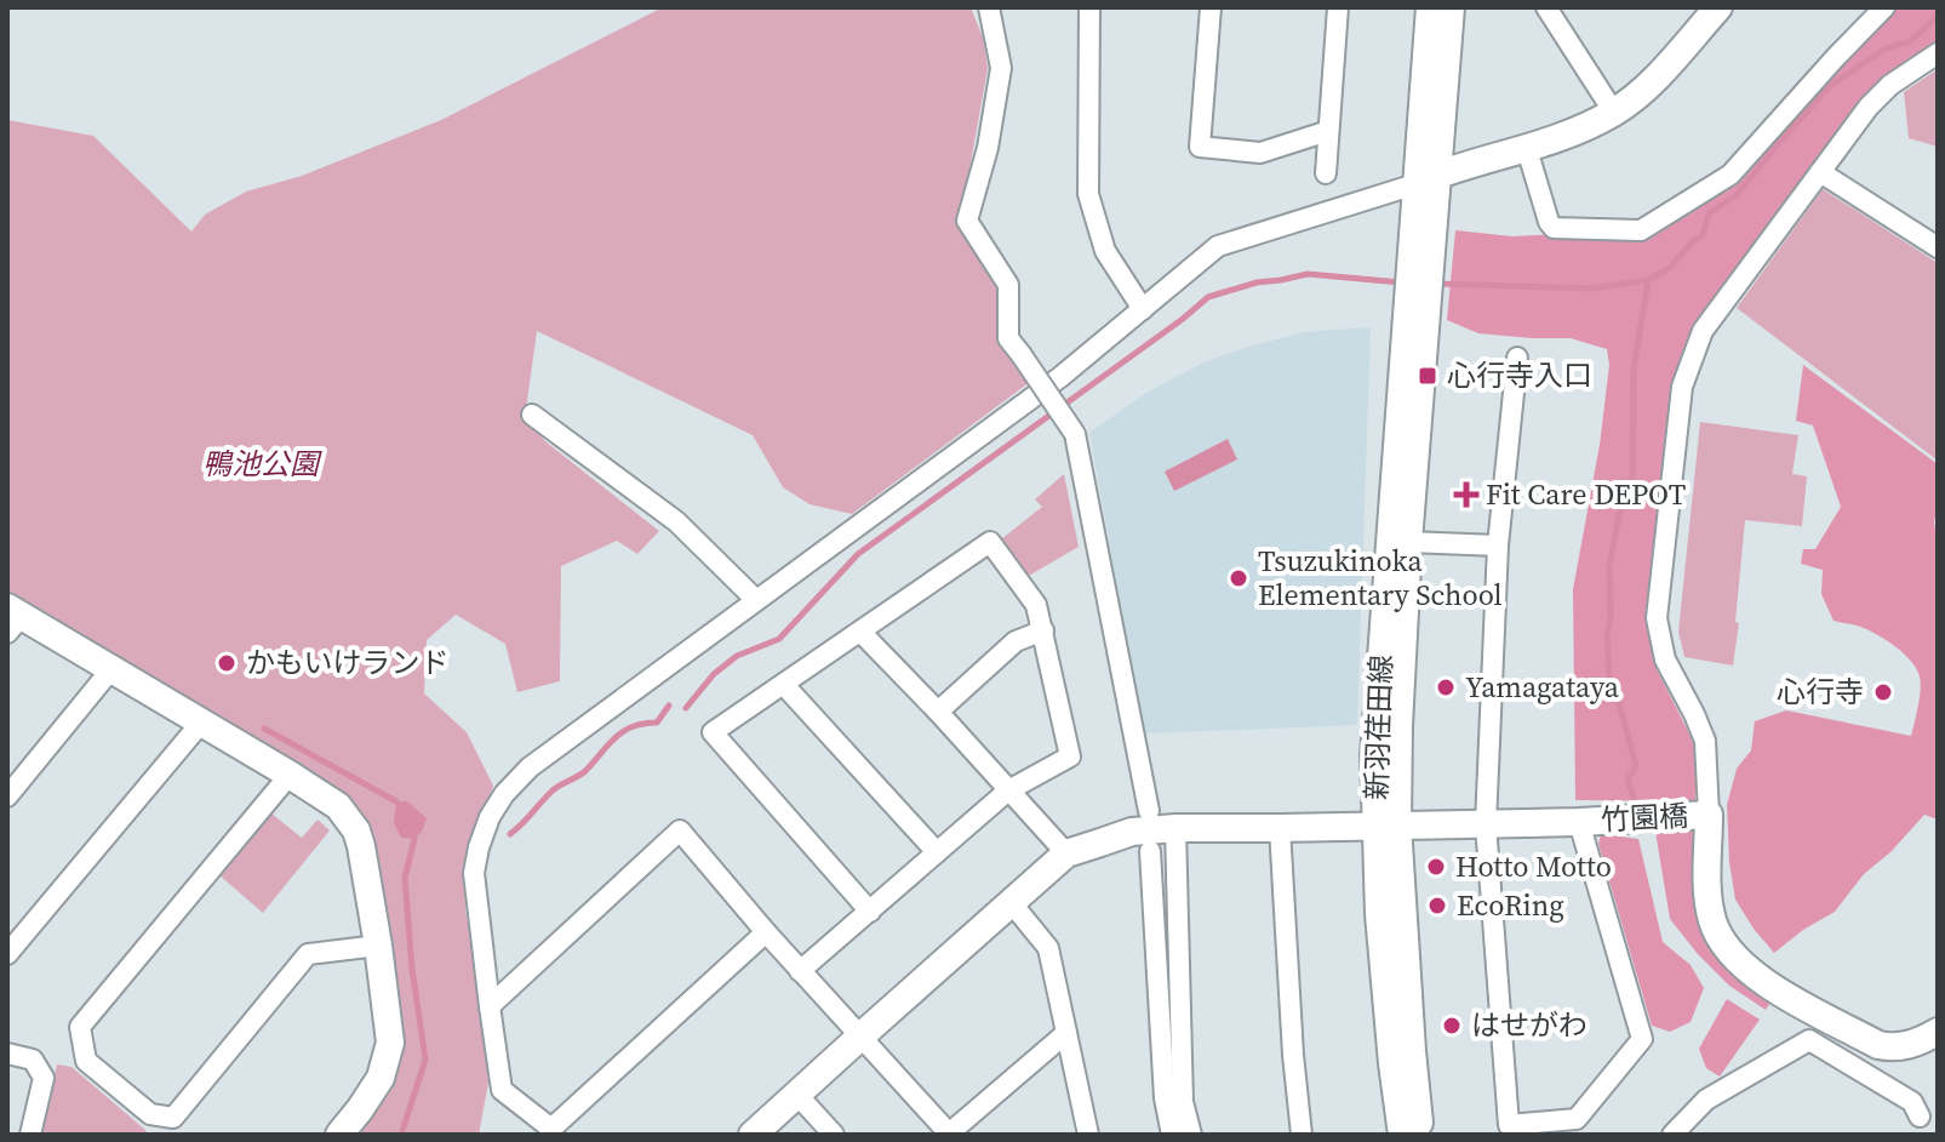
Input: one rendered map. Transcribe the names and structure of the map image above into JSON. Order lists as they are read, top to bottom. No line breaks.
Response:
{"streets":{"street":["新羽荏田線","竹園橋"]},"crossings":[["新羽荏田線","竹園橋"]],"parks":["鴨池公園"],"places":{"transit":["心行寺入口"],"health":["Fit Care DEPOT"],"other":["Tsuzukinoka Elementary School","かもいけランド","Yamagataya","心行寺","Hotto Motto","EcoRing","はせがわ"]}}
